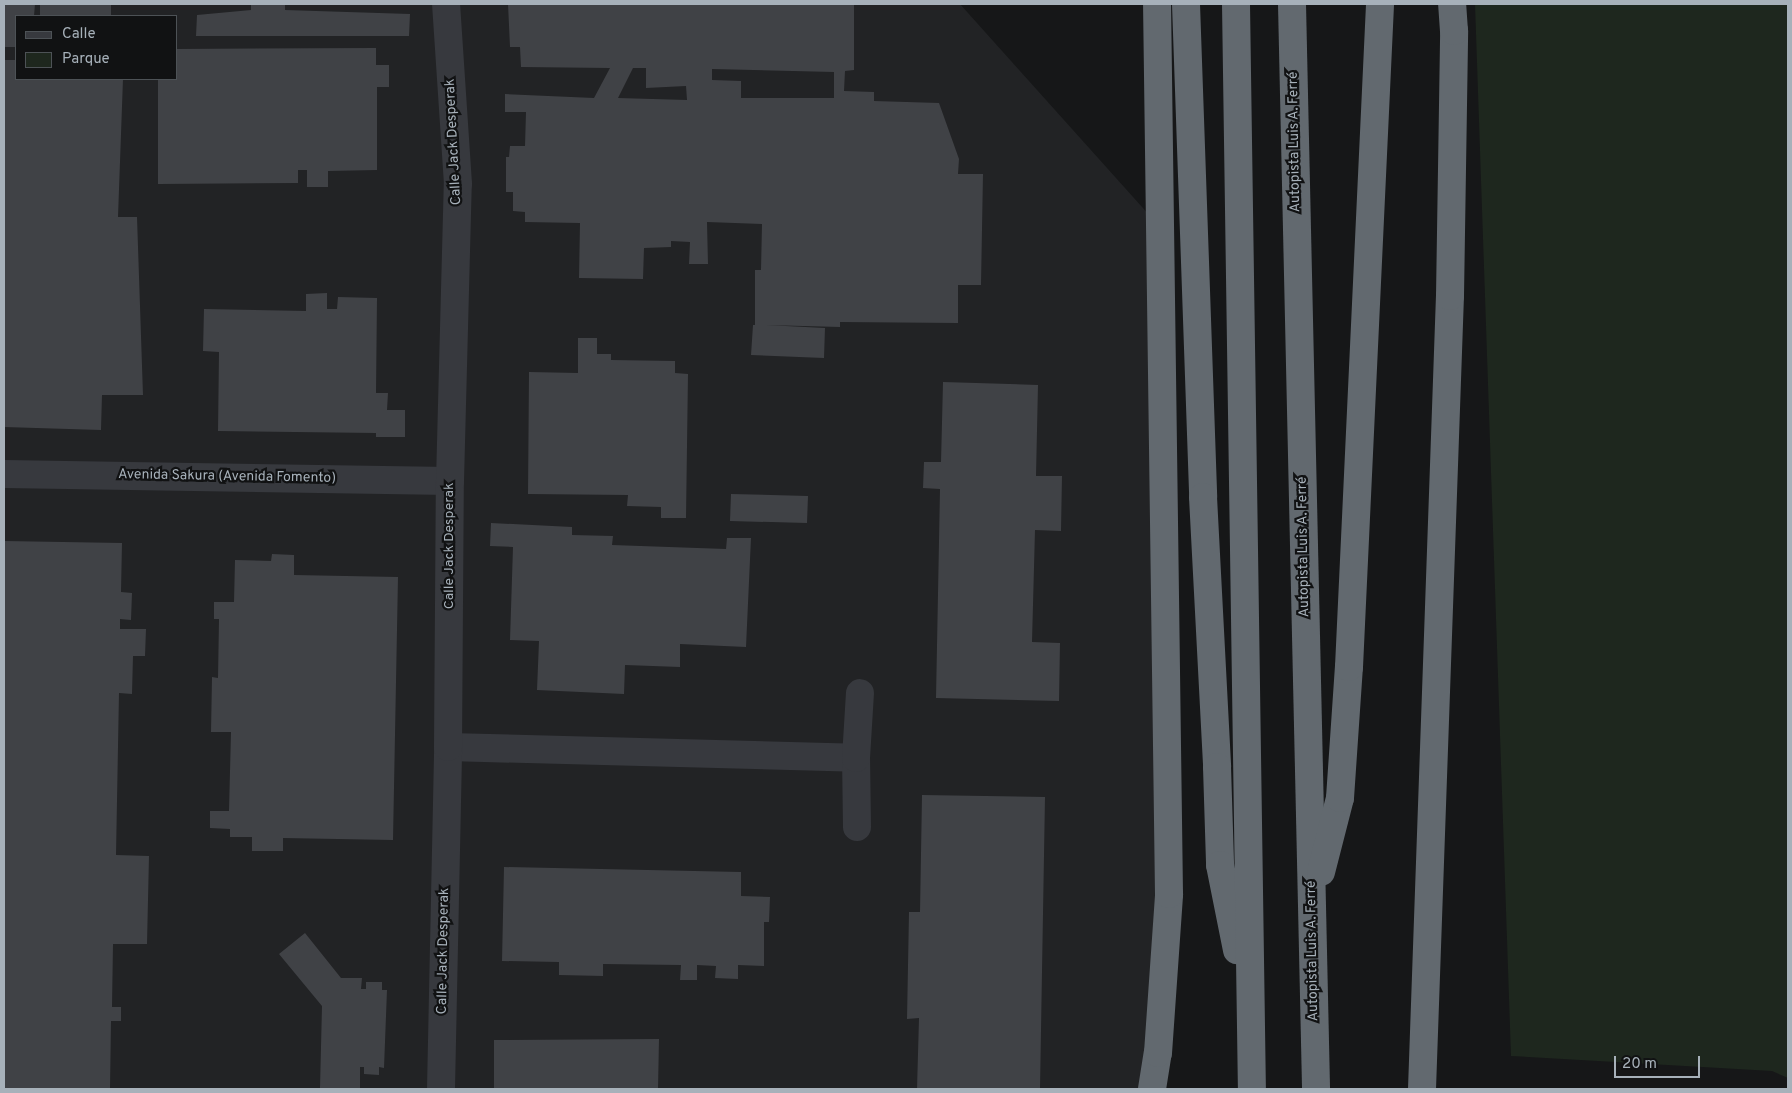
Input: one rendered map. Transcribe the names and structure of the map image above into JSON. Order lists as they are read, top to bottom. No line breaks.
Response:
{"streets":{"highway":["Autopista Luis A. Ferré"],"street":["Calle Jack Desperak","Avenida Sakura (Avenida Fomento)"]},"crossings":[["Calle Jack Desperak","Avenida Sakura (Avenida Fomento)"]],"legend":["Calle","Parque"],"scale_bar":"20 m"}
